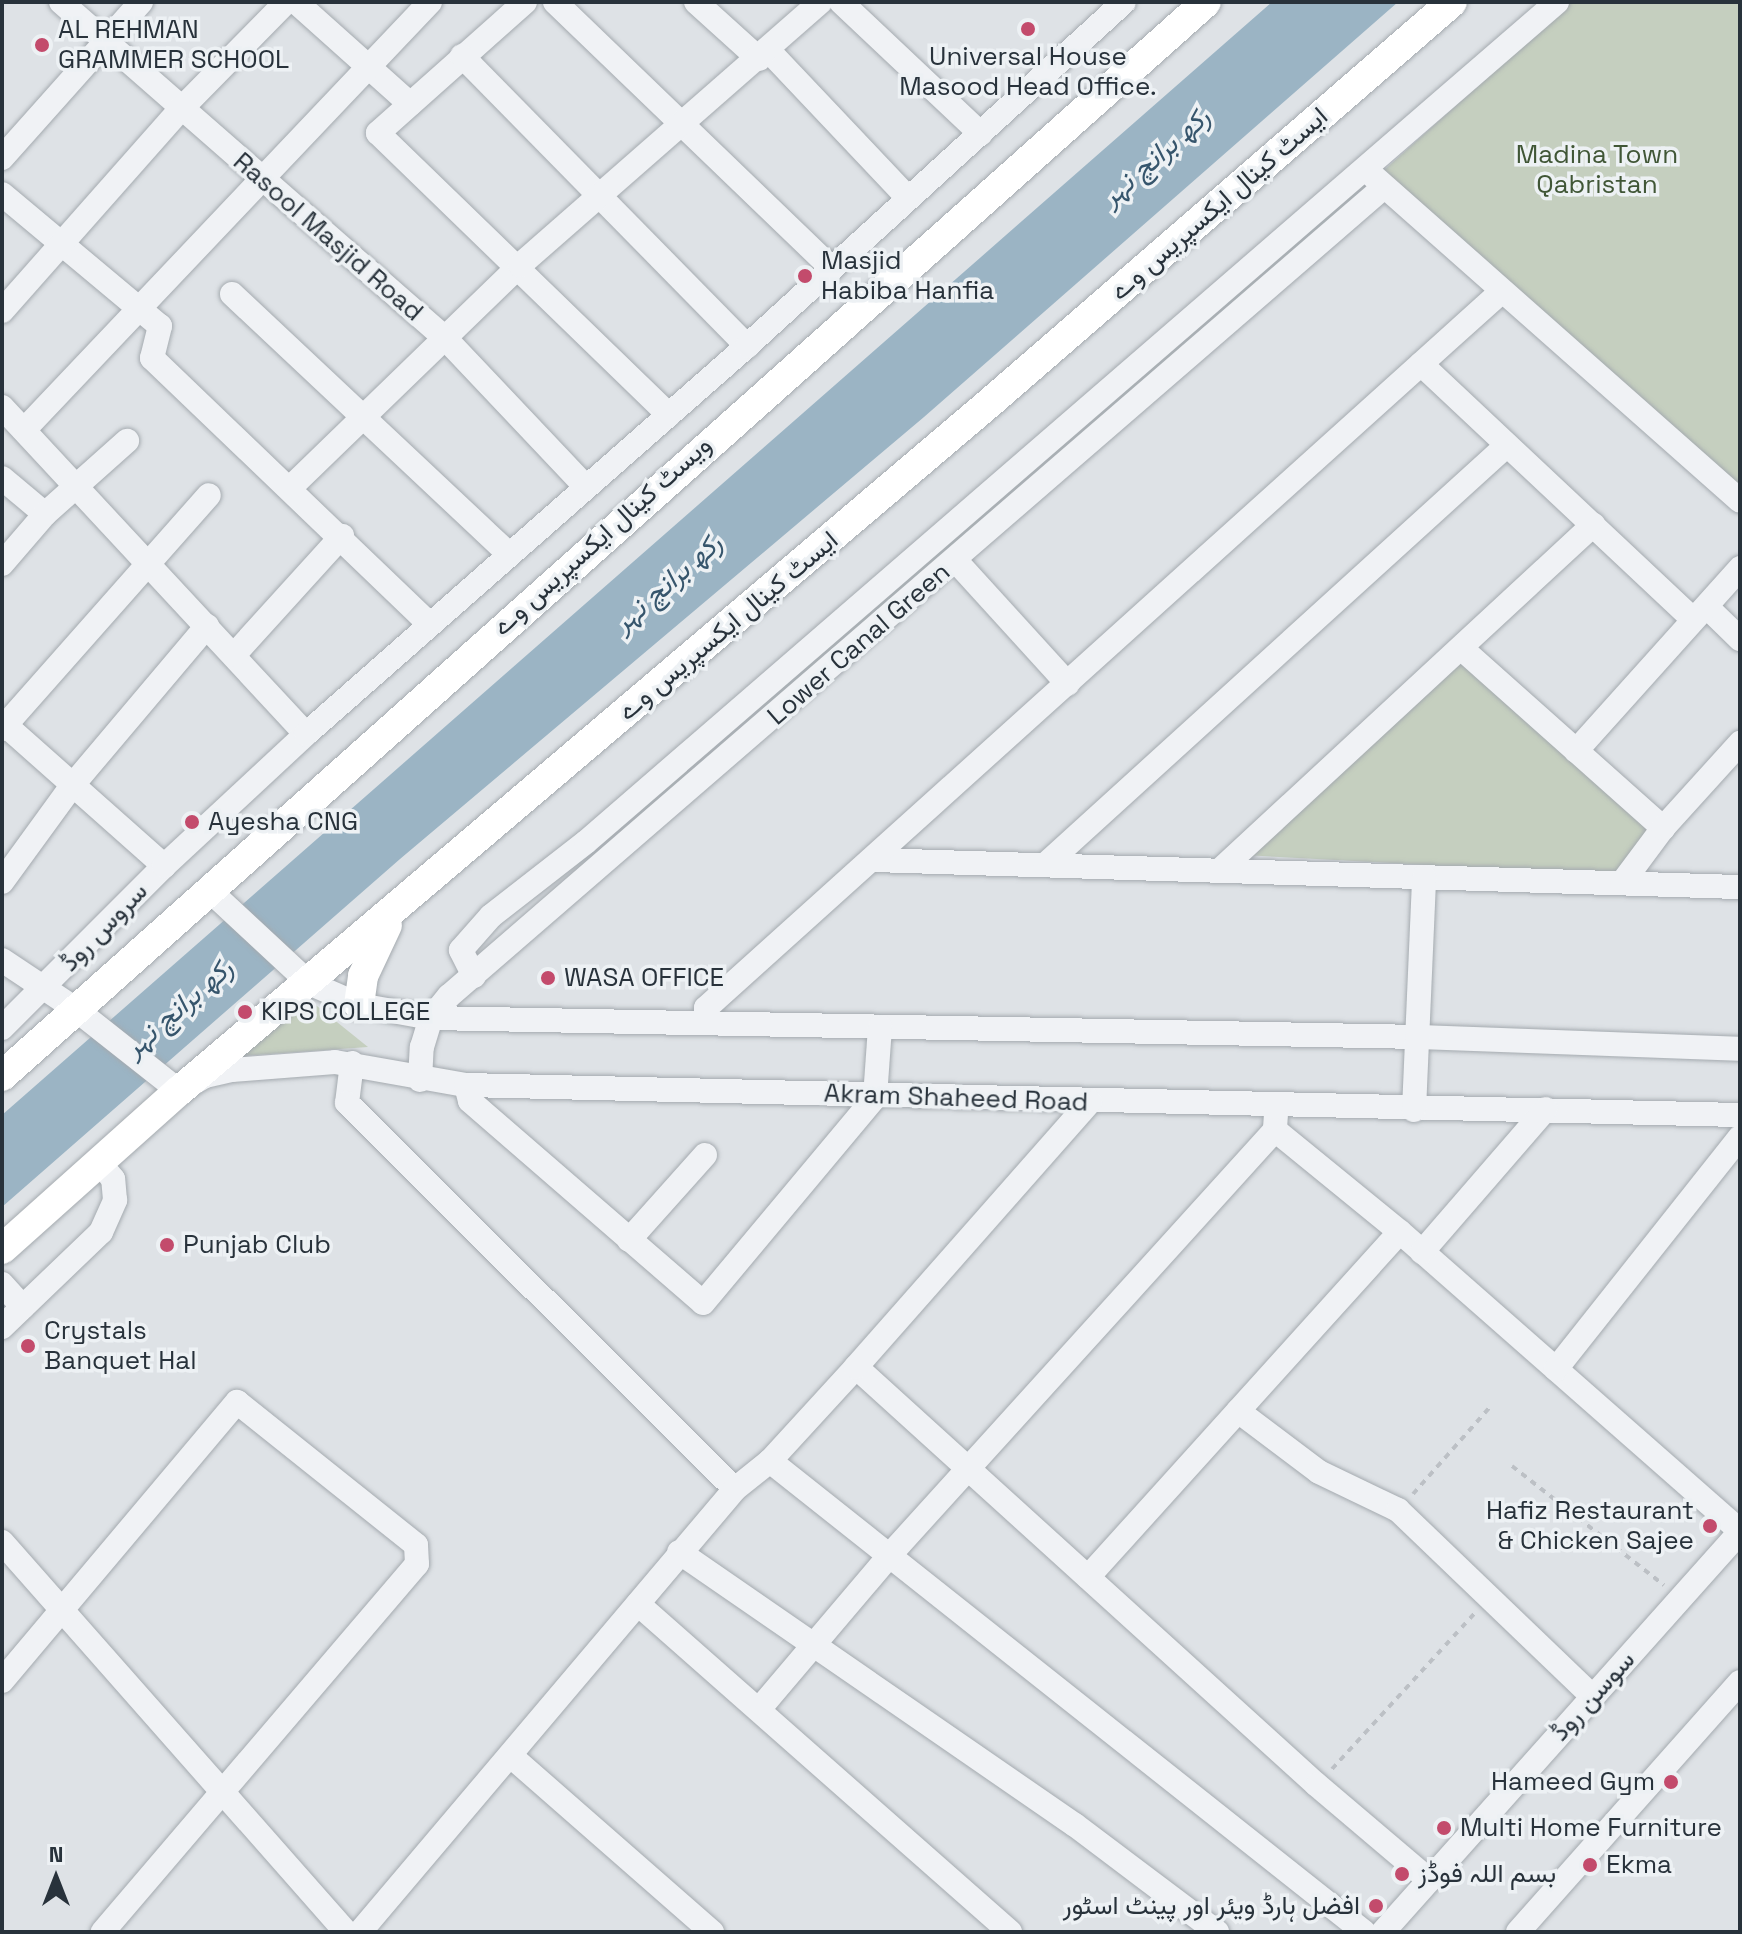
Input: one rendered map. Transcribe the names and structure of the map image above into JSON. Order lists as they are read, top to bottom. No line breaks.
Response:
{"streets":{"main road":["ایسٹ کینال ایکسپریس وے","ویسٹ کینال ایکسپریس وے"],"street":["Rasool Masjid Road","Lower Canal Green","سروس روڈ","Akram Shaheed Road","سوسن روڈ"]},"crossings":[["ایسٹ کینال ایکسپریس وے","Akram Shaheed Road"],["Rasool Masjid Road","سروس روڈ"]],"water":["رکھ برانچ نہر"],"parks":["Madina Town Qabristan"],"places":["Universal House Masood Head Office.","AL REHMAN GRAMMER SCHOOL","Masjid Habiba Hanfia","Ayesha CNG","WASA OFFICE","KIPS COLLEGE","Punjab Club","Crystals Banquet Hal","Hafiz Restaurant & Chicken Sajee","Hameed Gym","Multi Home Furniture","Ekma","بسم اللہ فوڈز","افضل ہارڈ ویئر اور پینٹ اسٹور"],"north":"top"}
